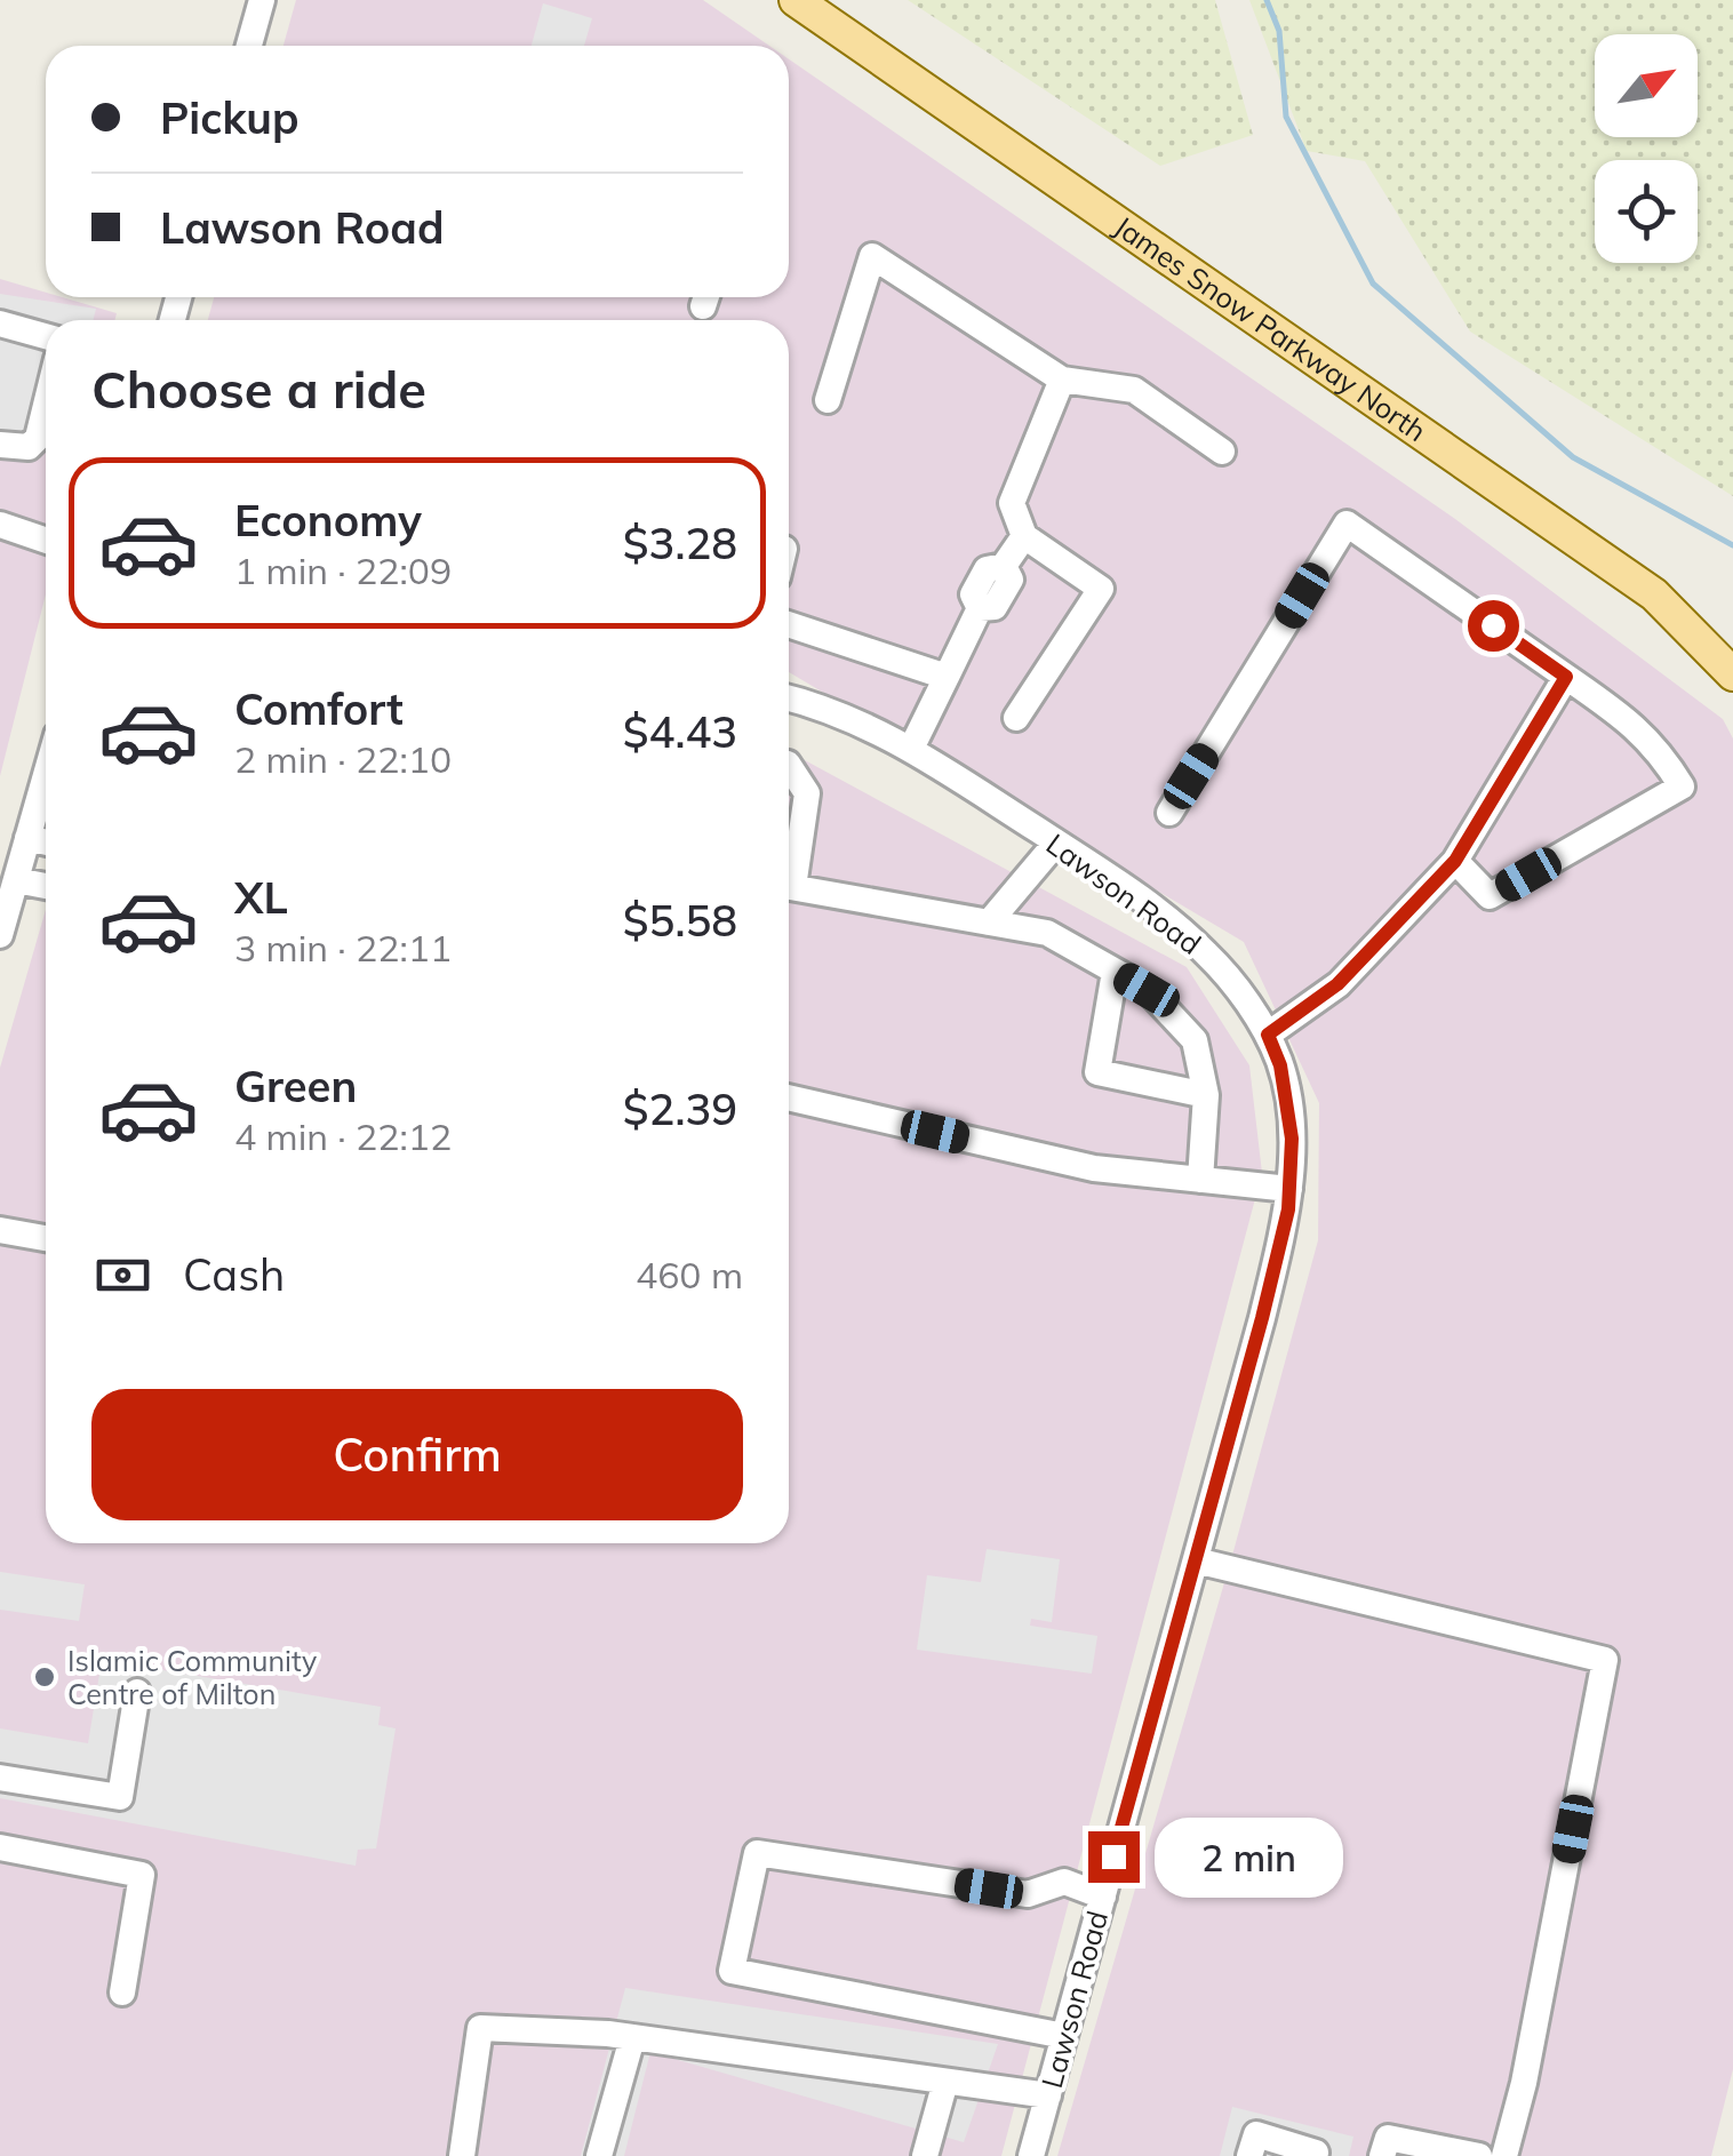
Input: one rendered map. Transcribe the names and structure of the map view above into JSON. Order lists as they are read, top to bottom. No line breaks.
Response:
{"streets":{"main road":["James Snow Parkway North"],"street":["Lawson Road"]},"places":["Islamic Community Centre of Milton"],"north":"top right","page":{"banner":["Pickup","Lawson Road"],"heading":"Choose a ride","list":[{"name":"Economy","note":"1 min · 22:09","value":"$3.28"},{"name":"Comfort","note":"2 min · 22:10","value":"$4.43"},{"name":"XL","note":"3 min · 22:11","value":"$5.58"},{"name":"Green","note":"4 min · 22:12","value":"$2.39"}],"pay":["Cash","460 m"],"buttons":"Confirm","bubble":"2 min"}}
